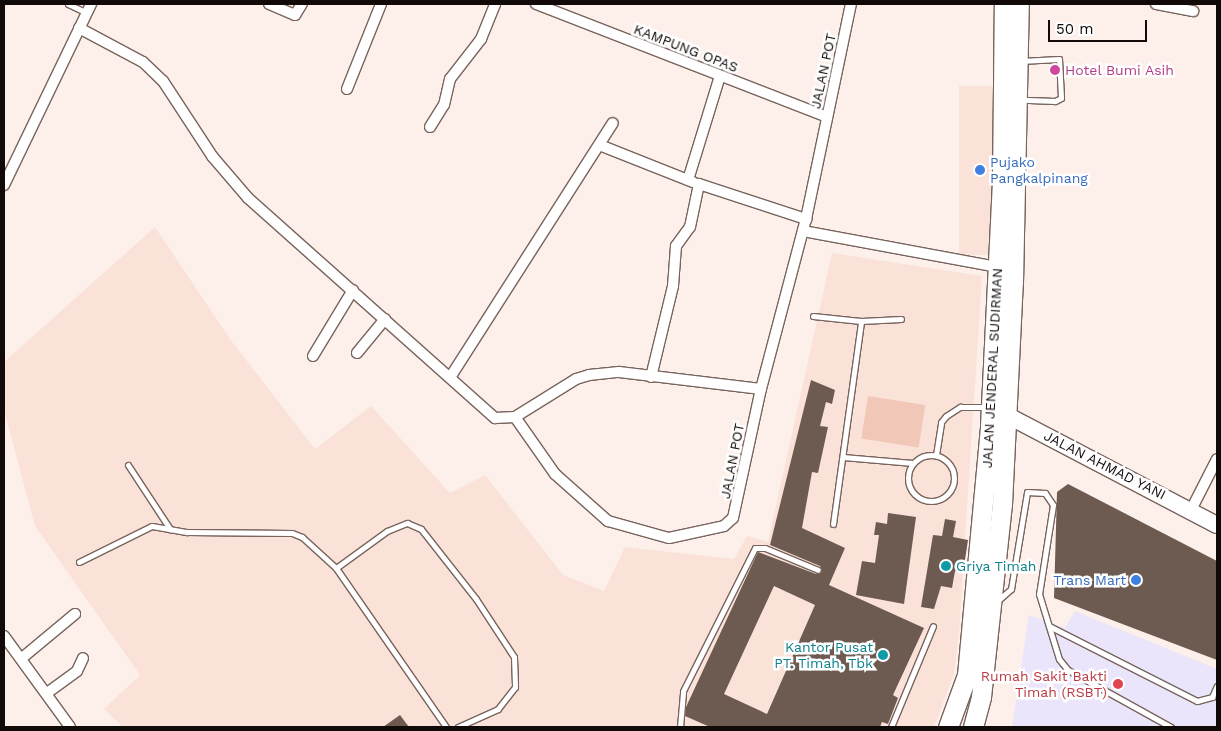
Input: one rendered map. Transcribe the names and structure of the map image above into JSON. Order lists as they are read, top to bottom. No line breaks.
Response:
{"streets":{"highway":["JALAN JENDERAL SUDIRMAN"],"main road":["JALAN AHMAD YANI"],"street":["KAMPUNG OPAS","JALAN POT"]},"crossings":[["KAMPUNG OPAS","JALAN POT"],["JALAN JENDERAL SUDIRMAN","JALAN AHMAD YANI"]],"places":["Hotel Bumi Asih","Pujako Pangkalpinang","Griya Timah","Trans Mart","Kantor Pusat PT. Timah, Tbk","Rumah Sakit Bakti Timah (RSBT)"],"scale_bar":"50 m"}
